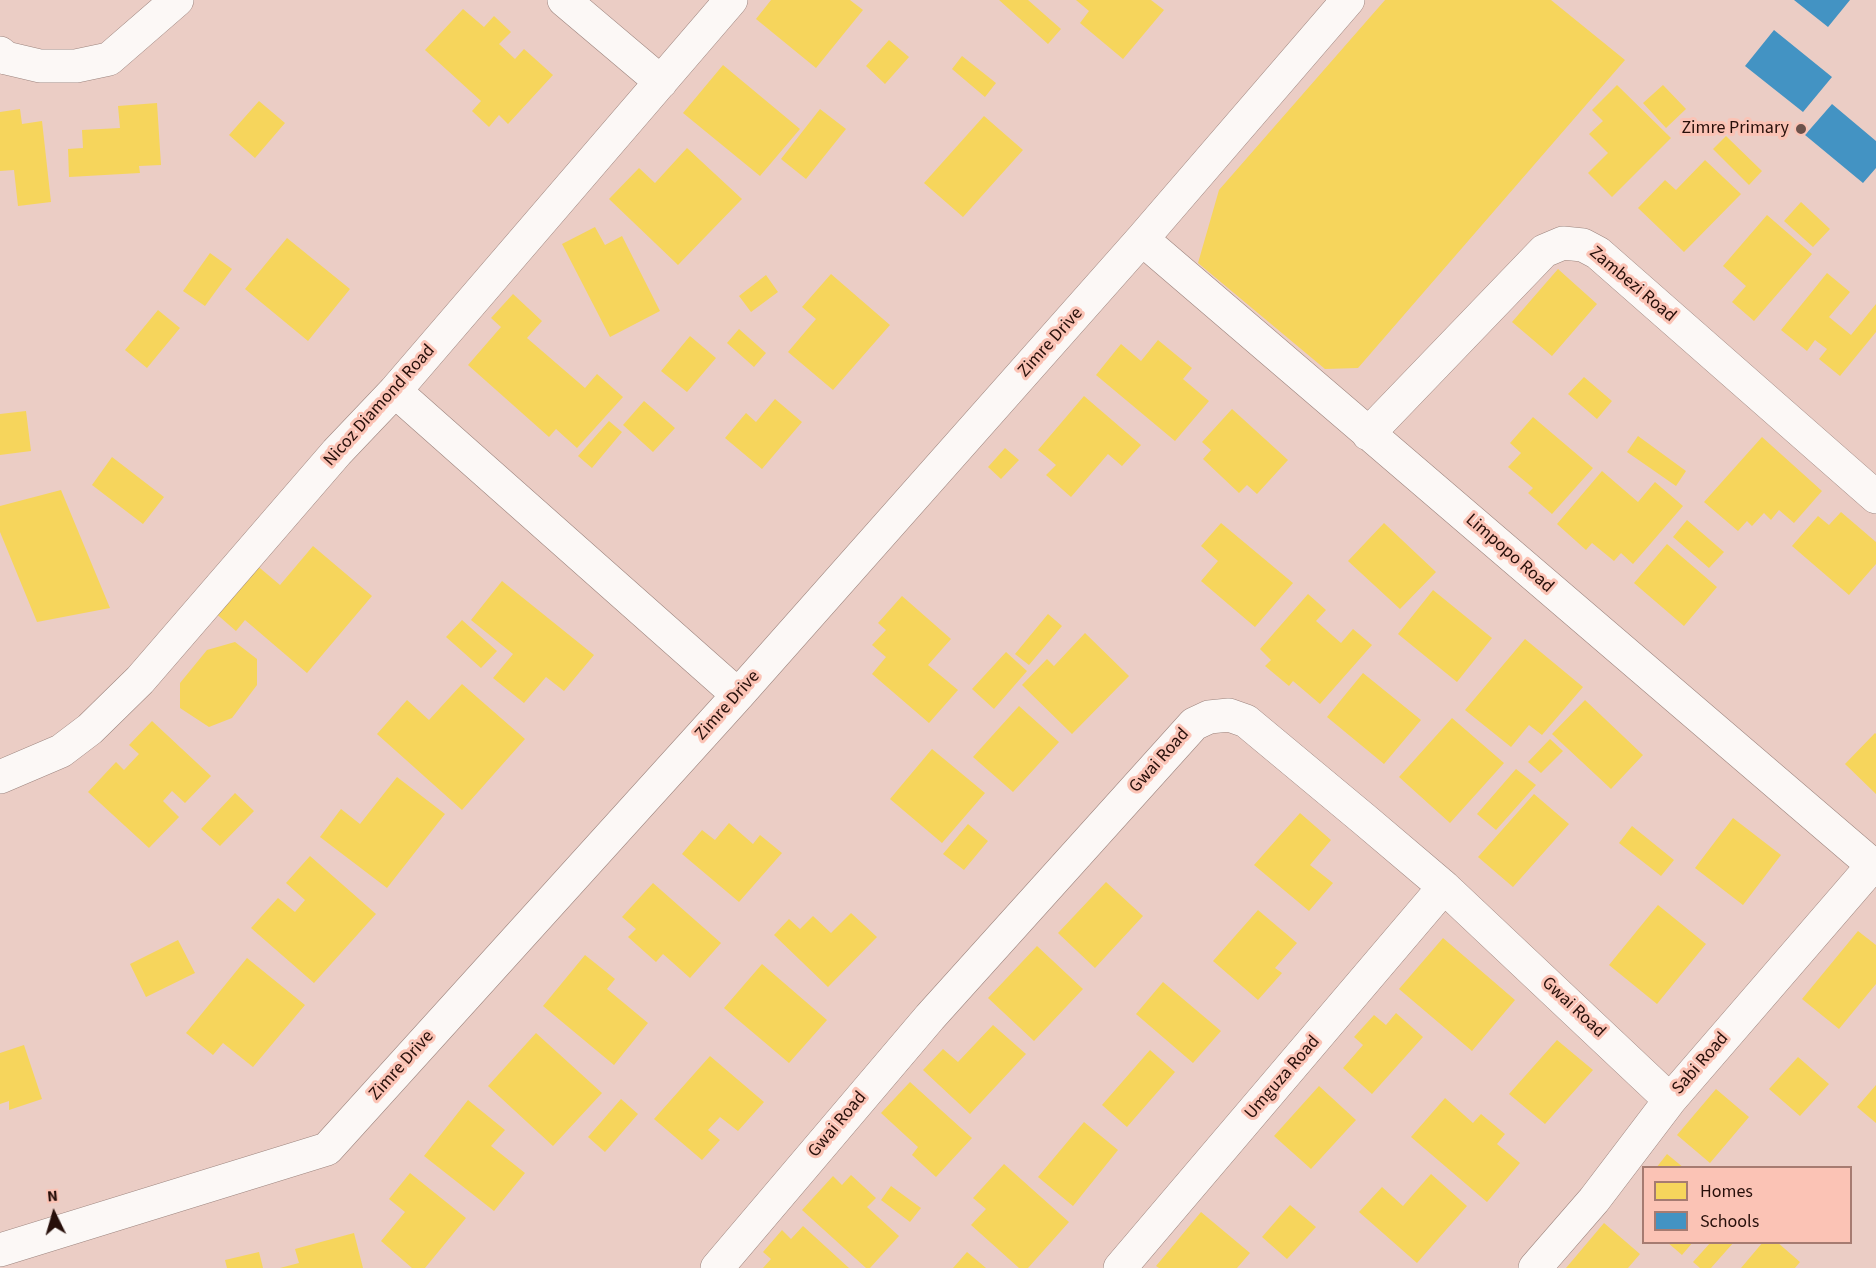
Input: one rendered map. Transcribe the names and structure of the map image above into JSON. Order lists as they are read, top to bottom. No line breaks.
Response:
{"streets":{"street":["Zambezi Road","Zimre Drive","Nicoz Diamond Road","Limpopo Road","Gwai Road","Sabi Road","Umguza Road"]},"crossings":[["Zambezi Road","Limpopo Road"],["Zimre Drive","Limpopo Road"],["Limpopo Road","Sabi Road"],["Gwai Road","Sabi Road"],["Gwai Road","Umguza Road"]],"places":["Zimre Primary"],"legend":["Homes","Schools"],"north":"top"}
